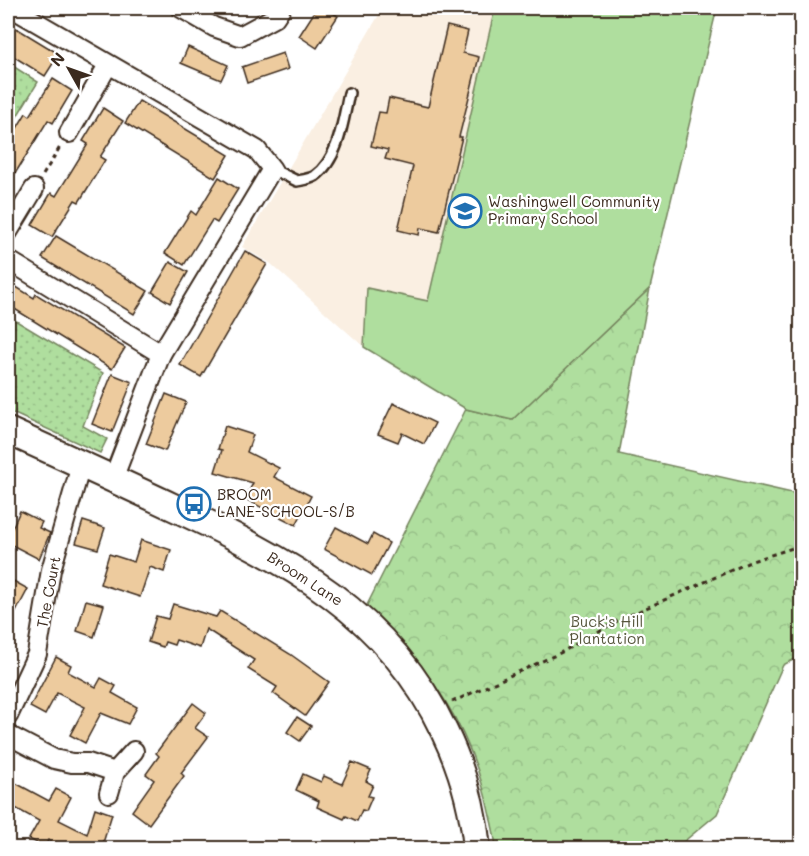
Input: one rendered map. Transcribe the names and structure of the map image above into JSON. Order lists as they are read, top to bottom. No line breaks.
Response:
{"streets":{"street":["Broom Lane","The Court"]},"crossings":[["Broom Lane","The Court"]],"parks":["Buck's Hill Plantation"],"places":{"school or university":["Washingwell Community Primary School"],"bus stop":["BROOM LANE-SCHOOL-S/B"]},"north":"top left"}
